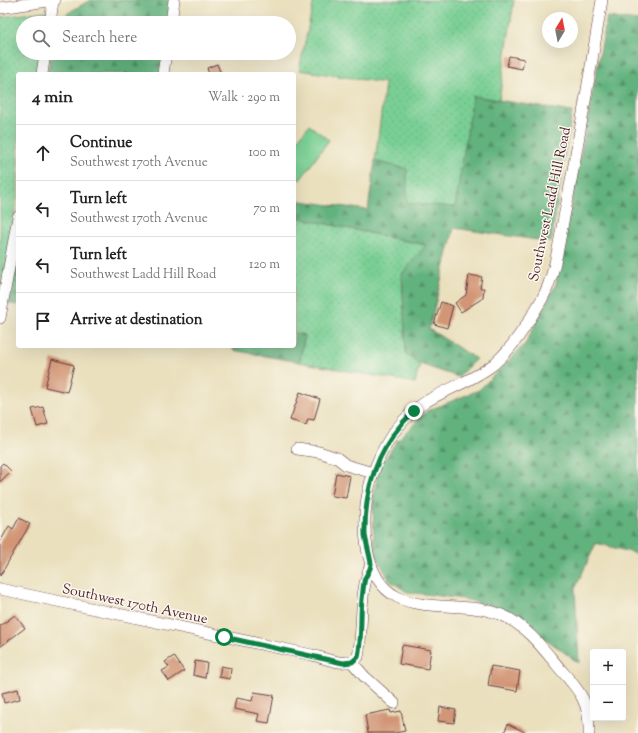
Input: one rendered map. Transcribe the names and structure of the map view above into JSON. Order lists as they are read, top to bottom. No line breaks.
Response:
{"streets":{"street":["Southwest Ladd Hill Road","Southwest 170th Avenue"]},"north":"top","page":{"search":"Search here","heading":["4 min","Walk · 290 m"],"list":[["Continue","Southwest 170th Avenue","100 m"],["Turn left","Southwest 170th Avenue","70 m"],["Turn left","Southwest Ladd Hill Road","120 m"],"Arrive at destination"],"map_buttons":["+","−"]}}
